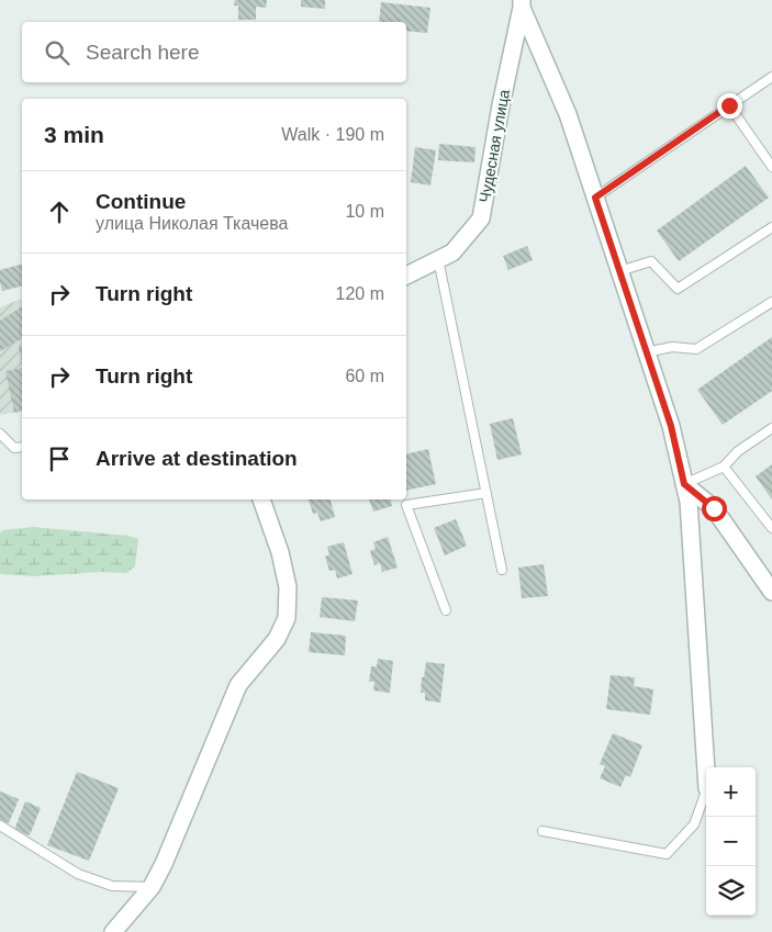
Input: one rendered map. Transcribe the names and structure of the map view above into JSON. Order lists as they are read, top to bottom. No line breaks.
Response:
{"streets":{"street":["Чудесная улица"]},"page":{"search":"Search here","heading":["3 min","Walk · 190 m"],"list":[["Continue","улица Николая Ткачева","10 m"],["Turn right","120 m"],["Turn right","60 m"],"Arrive at destination"],"map_buttons":["+","−"]}}
